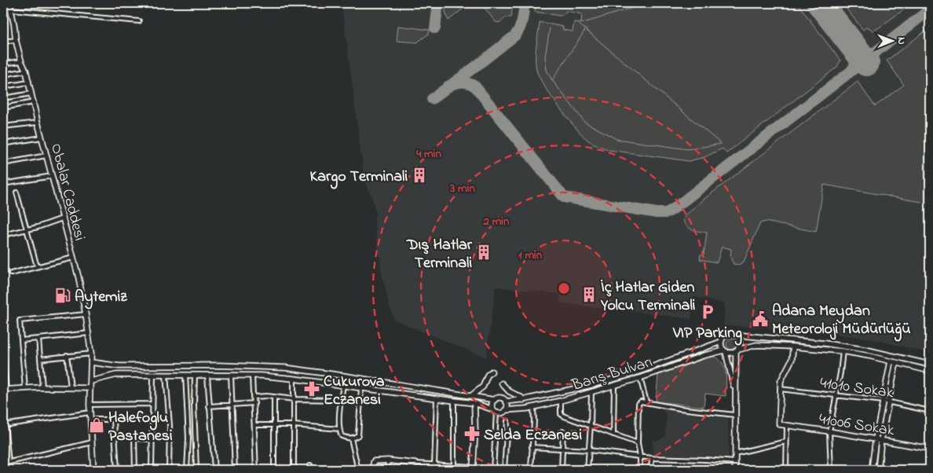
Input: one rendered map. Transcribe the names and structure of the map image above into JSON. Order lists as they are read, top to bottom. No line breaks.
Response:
{"streets":{"main road":["Obalar Caddesi","Barış Bulvarı","41006 Sokak"],"street":["41010 Sokak"]},"crossings":[["41010 Sokak","41006 Sokak"]],"places":{"building":["Kargo Terminali","Dış Hatlar Terminali","İç Hatlar Giden Yolcu Terminali"],"fuel station":["Aytemiz"],"parking":["VIP Parking"],"public building":["Adana Meydan Meteoroloji Müdürlüğü"],"pharmacy":["Cukurova Eczanesi","Selda Eczanesi"],"shop":["Halefoglu Pastanesi"]},"north":"right","rings":["4 min","3 min","2 min","1 min"]}
